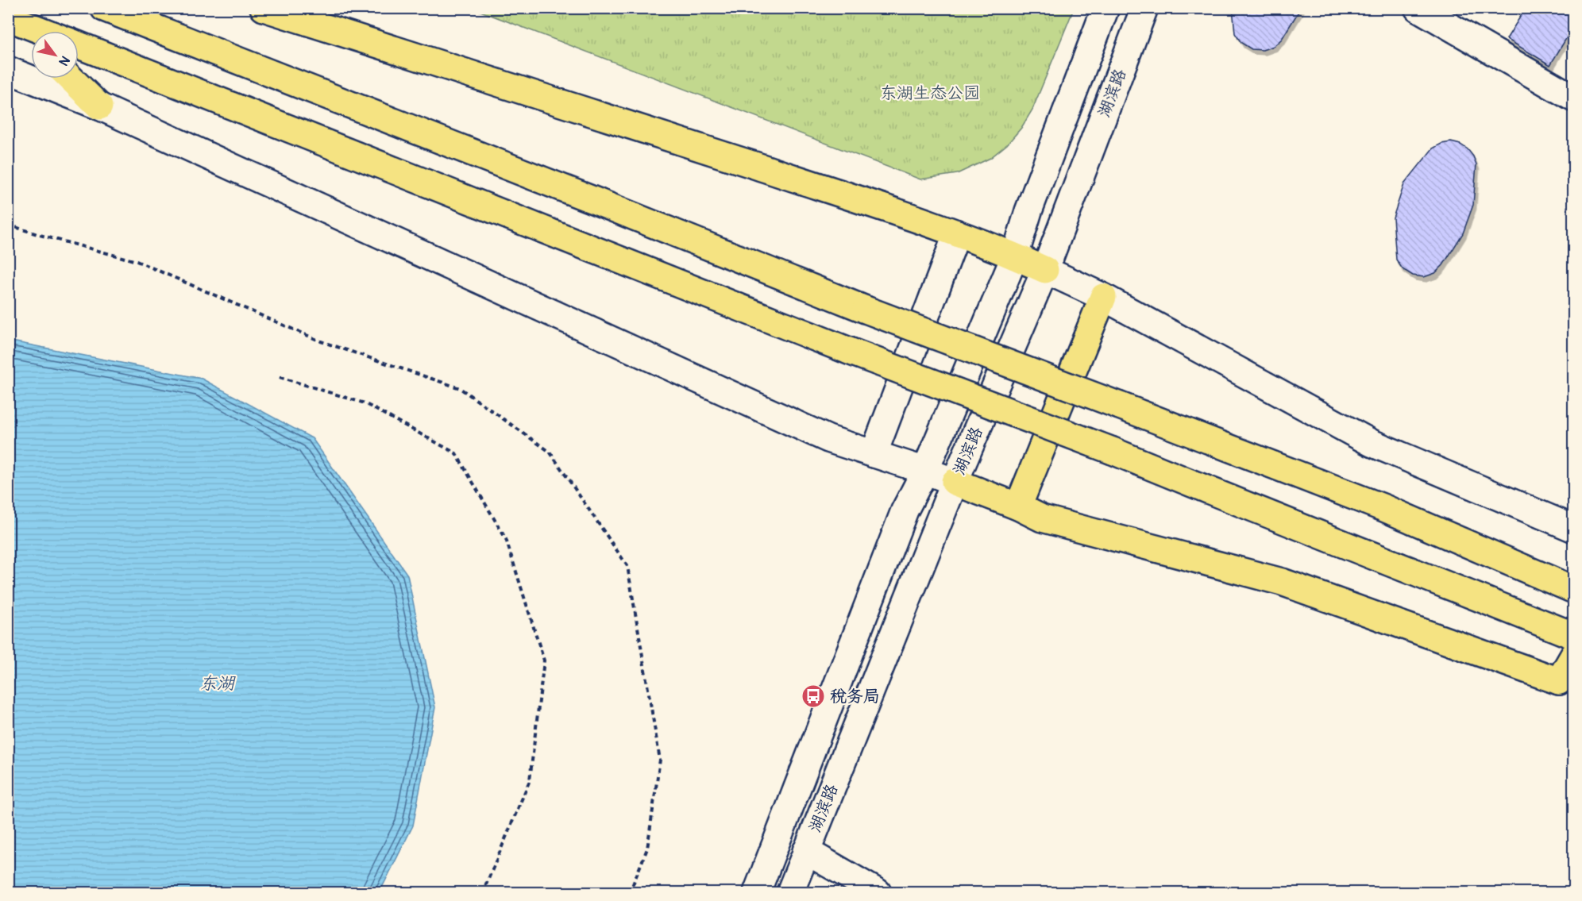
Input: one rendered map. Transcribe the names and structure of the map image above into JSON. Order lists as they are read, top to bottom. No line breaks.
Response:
{"streets":{"main road":["湖滨路"]},"water":["东湖"],"parks":["东湖生态公园"],"places":{"bus stop":["税务局"]},"north":"bottom right"}
